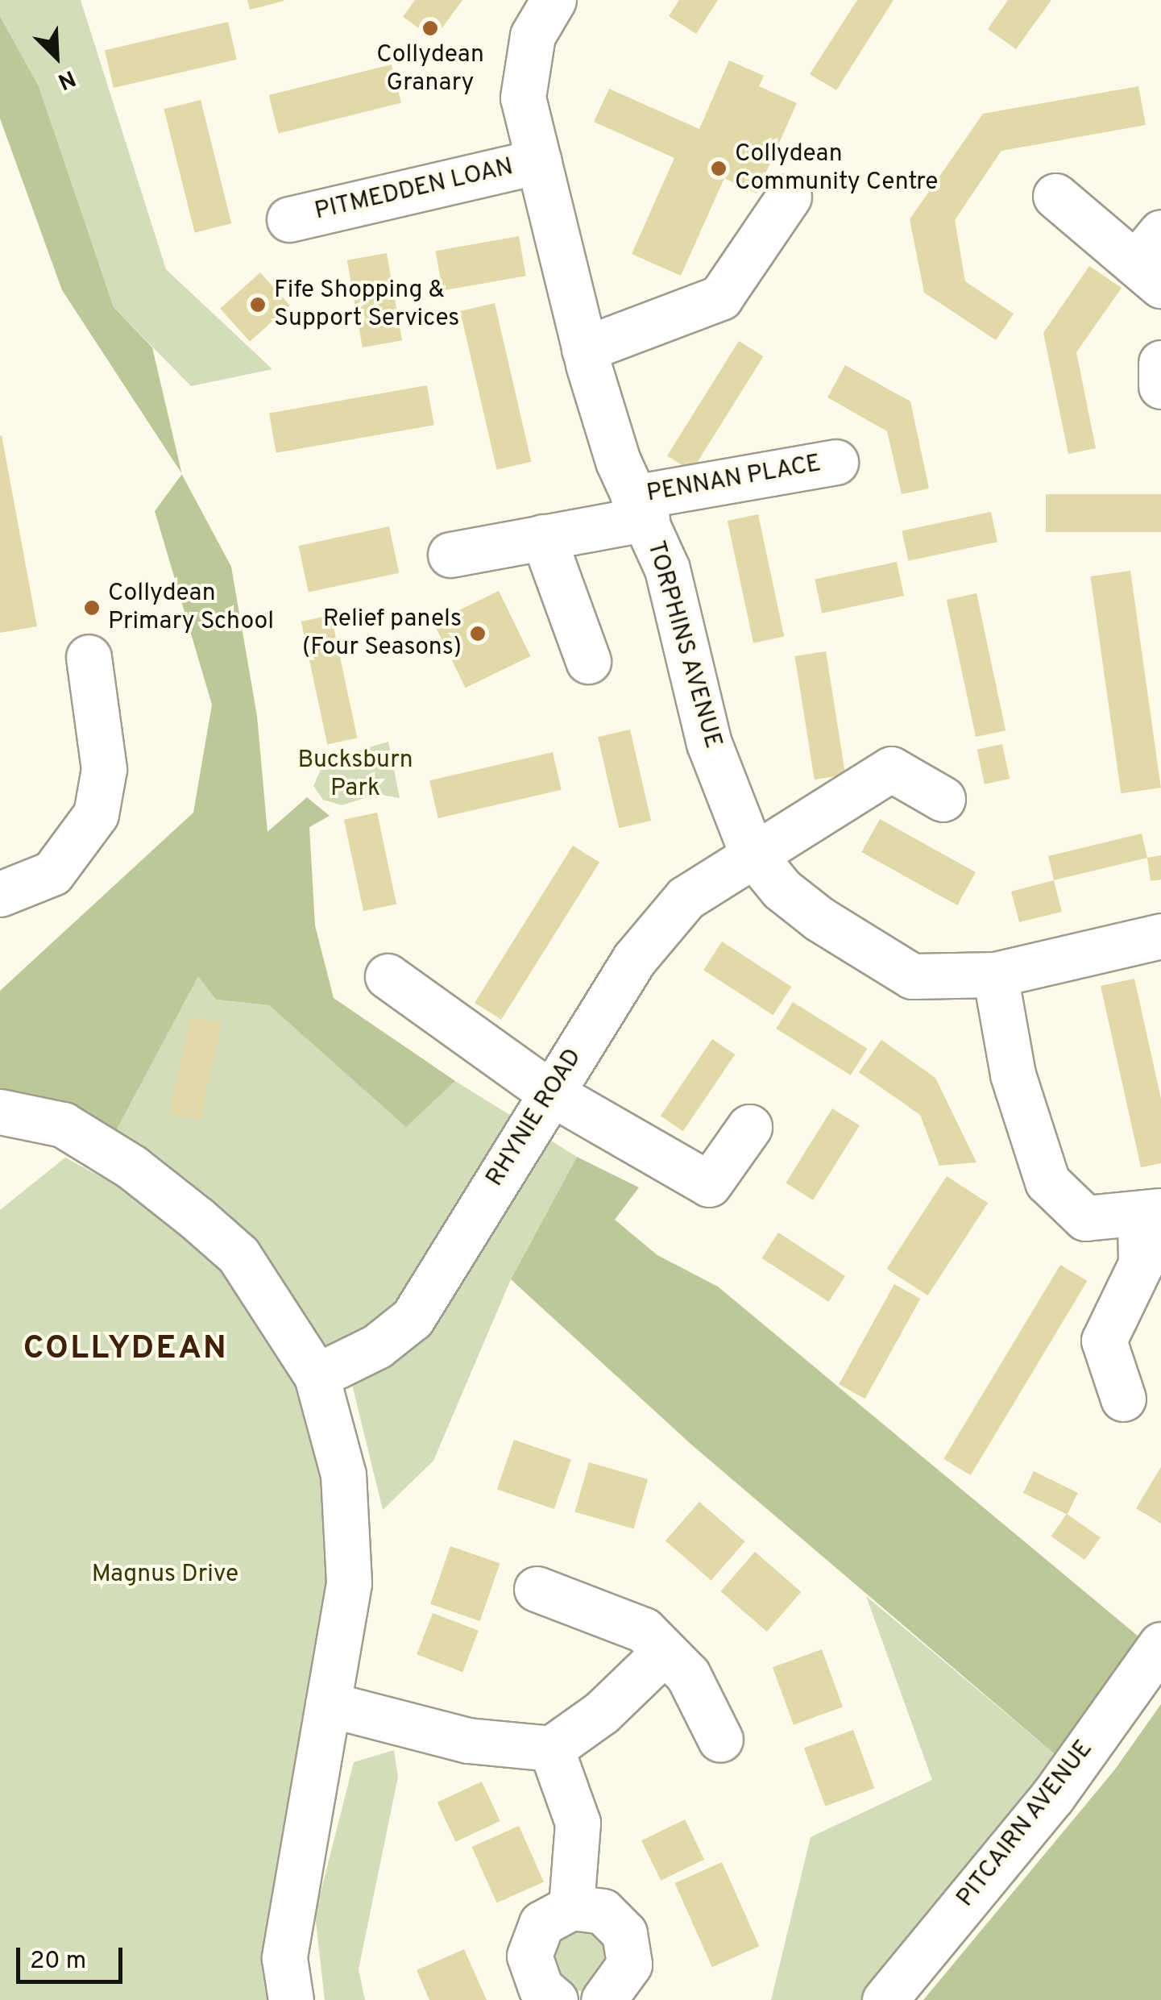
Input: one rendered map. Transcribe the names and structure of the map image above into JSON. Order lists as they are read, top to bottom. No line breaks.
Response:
{"streets":{"street":["PITMEDDEN LOAN","PENNAN PLACE","TORPHINS AVENUE","RHYNIE ROAD","PITCAIRN AVENUE"]},"crossings":[["PITMEDDEN LOAN","TORPHINS AVENUE"],["PENNAN PLACE","TORPHINS AVENUE"],["TORPHINS AVENUE","RHYNIE ROAD"]],"districts":["COLLYDEAN"],"parks":["Bucksburn Park","Magnus Drive"],"places":["Collydean Granary","Collydean Community Centre","Fife Shopping & Support Services","Collydean Primary School","Relief panels (Four Seasons)"],"scale_bar":"20 m","north":"bottom right"}
